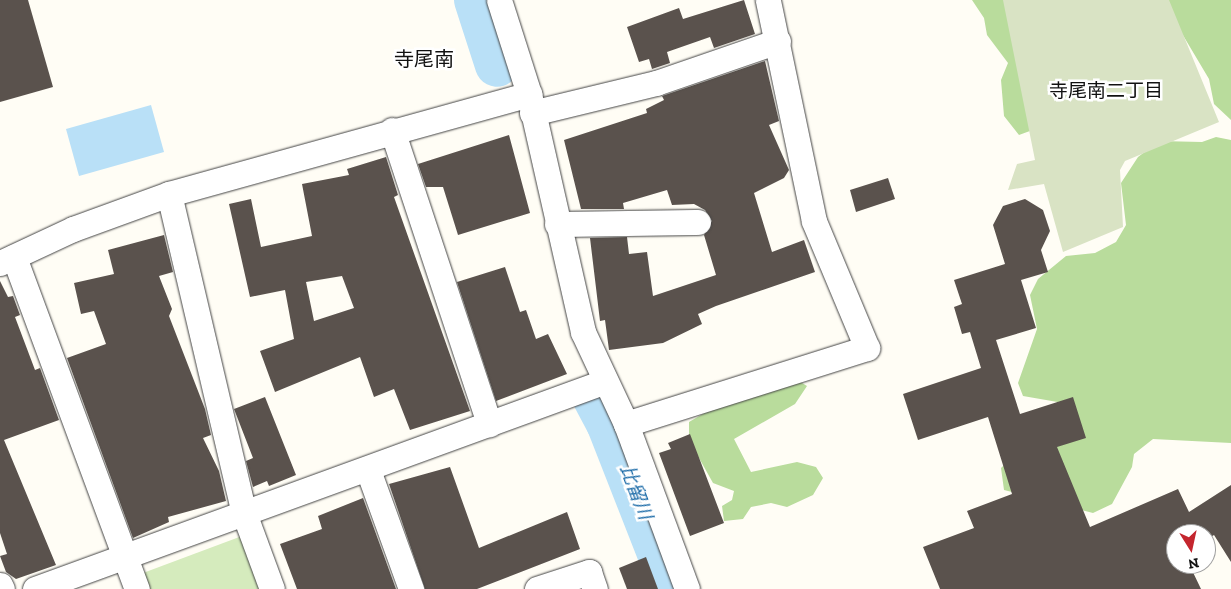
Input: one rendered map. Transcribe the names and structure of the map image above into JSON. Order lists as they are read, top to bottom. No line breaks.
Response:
{"districts":["寺尾南","寺尾南二丁目"],"water":["比留川"],"north":"bottom"}
